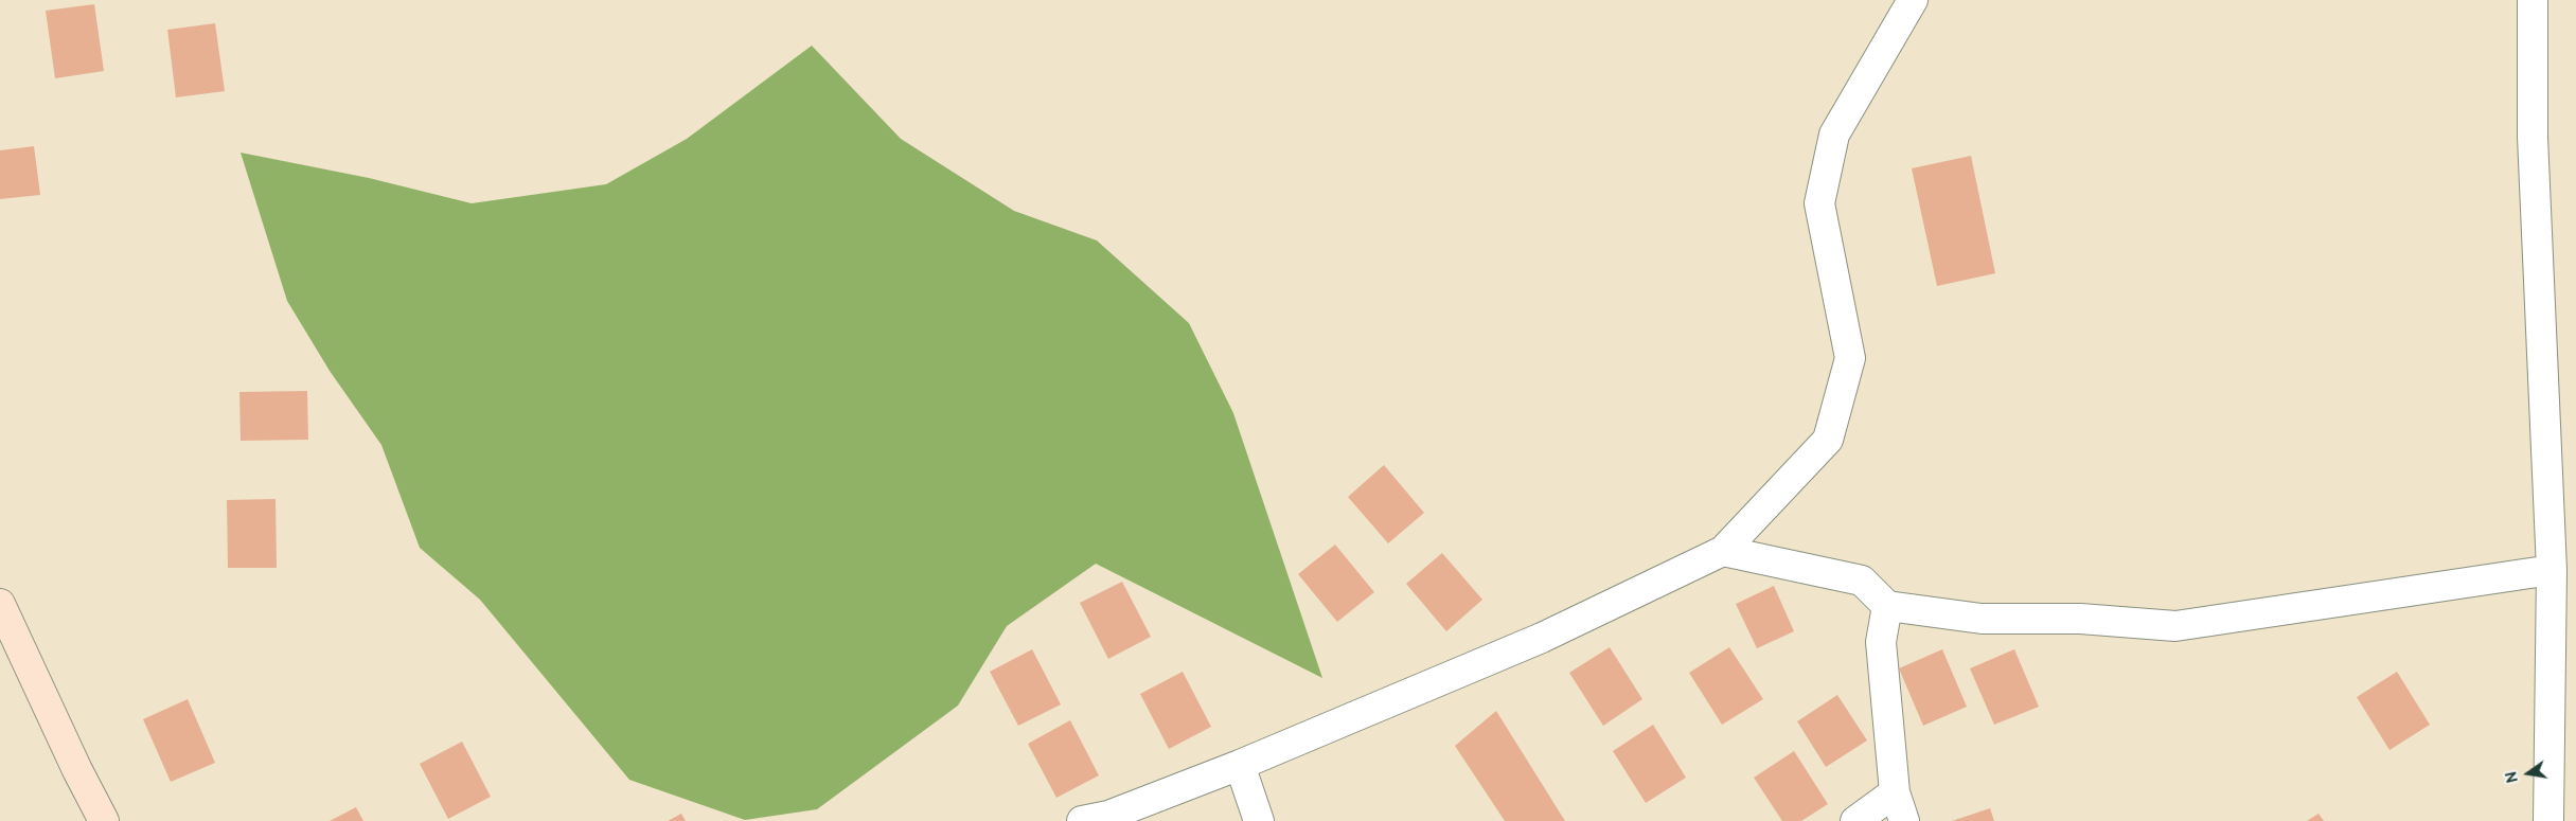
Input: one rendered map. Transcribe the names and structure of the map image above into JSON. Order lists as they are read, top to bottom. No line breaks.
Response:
{"north":"left"}
